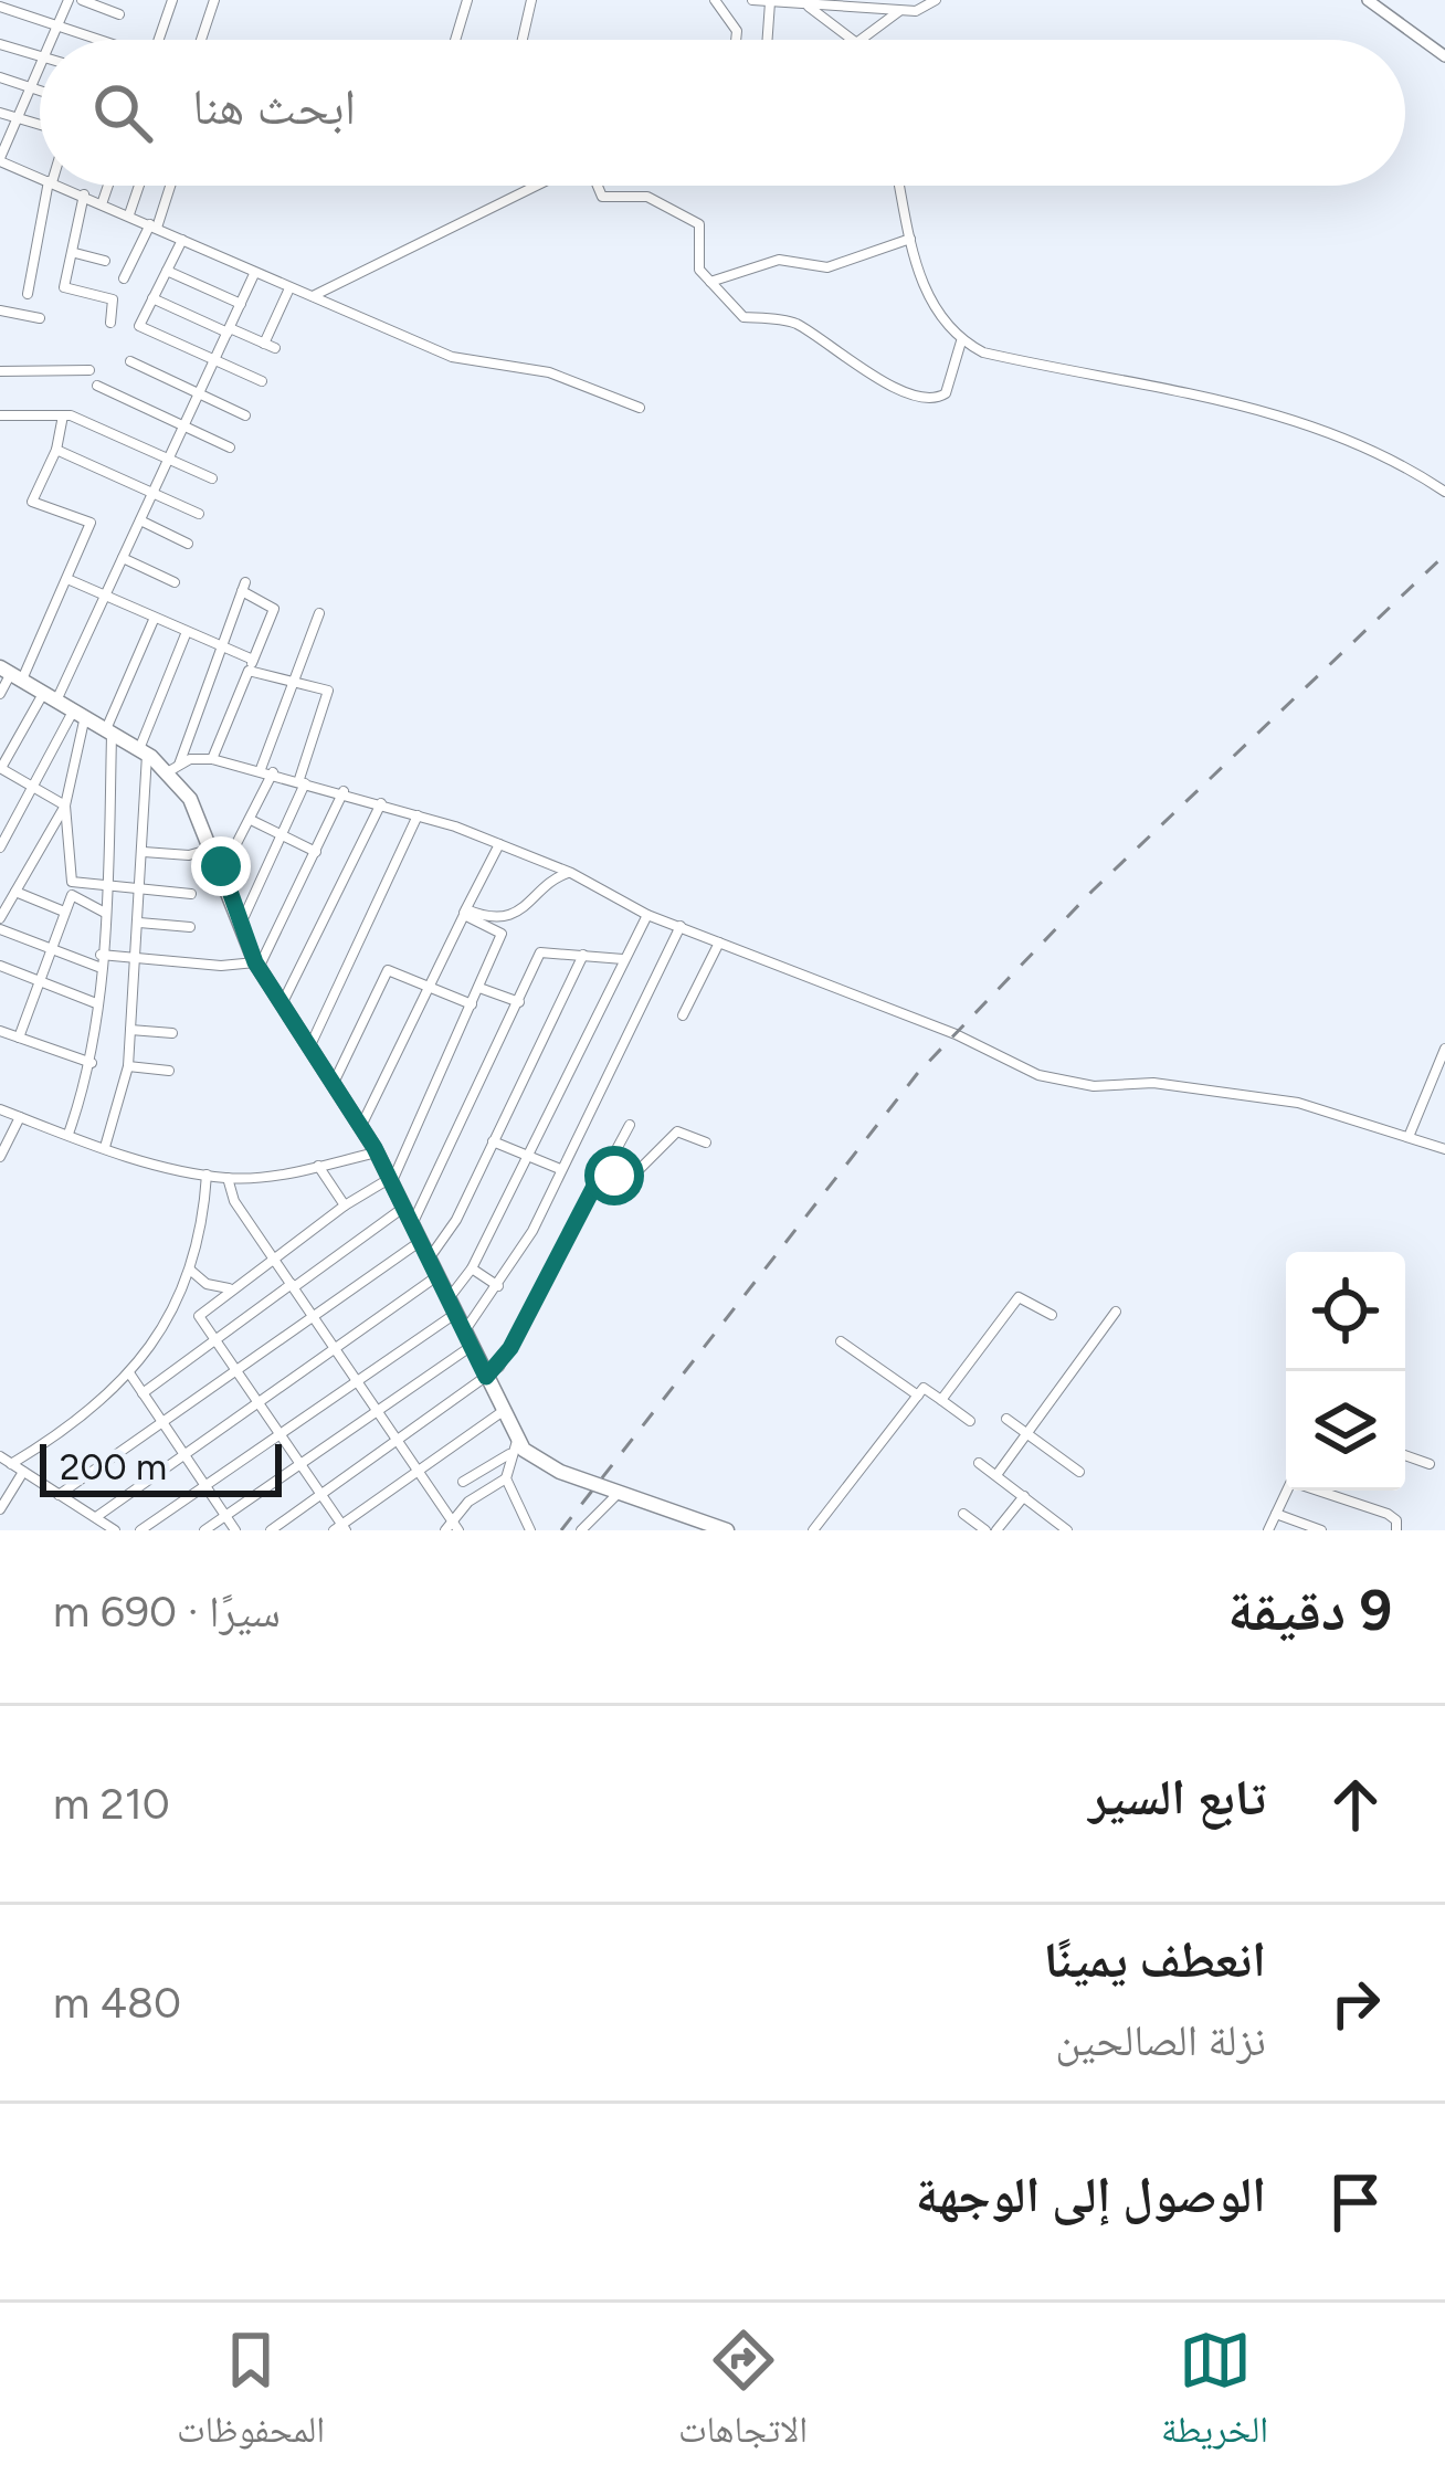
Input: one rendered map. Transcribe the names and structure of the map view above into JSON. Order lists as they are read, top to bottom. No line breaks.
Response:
{"scale_bar":"200 m","page":{"search":"ابحث هنا","scale":"200 m","heading":["9 دقيقة","سيرًا · 690 m"],"list":[["تابع السير","210 m"],["انعطف يمينًا","نزلة الصالحين","480 m"],"الوصول إلى الوجهة"],"nav":["الخريطة","الاتجاهات","المحفوظات"]}}
